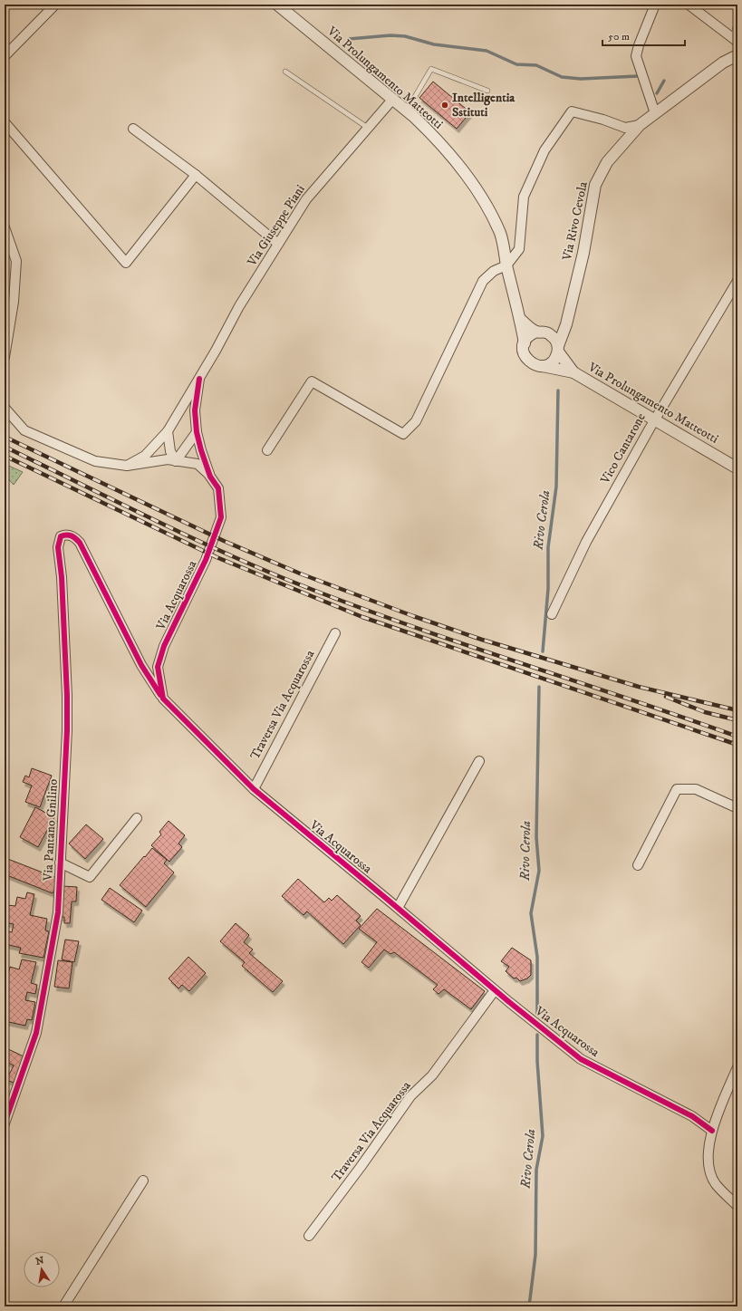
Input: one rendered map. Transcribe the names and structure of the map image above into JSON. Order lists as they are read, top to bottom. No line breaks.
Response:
{"streets":{"street":["Via Prolungamento Matteotti","Via Rivo Cevola","Via Giuseppe Piani","Vico Cantarone","Via Acquarossa","Traversa Via Acquarossa","Via Pantano Gnilino"]},"crossings":[["Via Prolungamento Matteotti","Via Rivo Cevola"],["Via Prolungamento Matteotti","Via Giuseppe Piani"],["Via Prolungamento Matteotti","Vico Cantarone"],["Via Acquarossa","Traversa Via Acquarossa"],["Via Acquarossa","Via Pantano Gnilino"]],"water":["Rivo Cerola"],"places":["Intelligentia Sstituti"],"scale_bar":"50 m","north":"top"}
